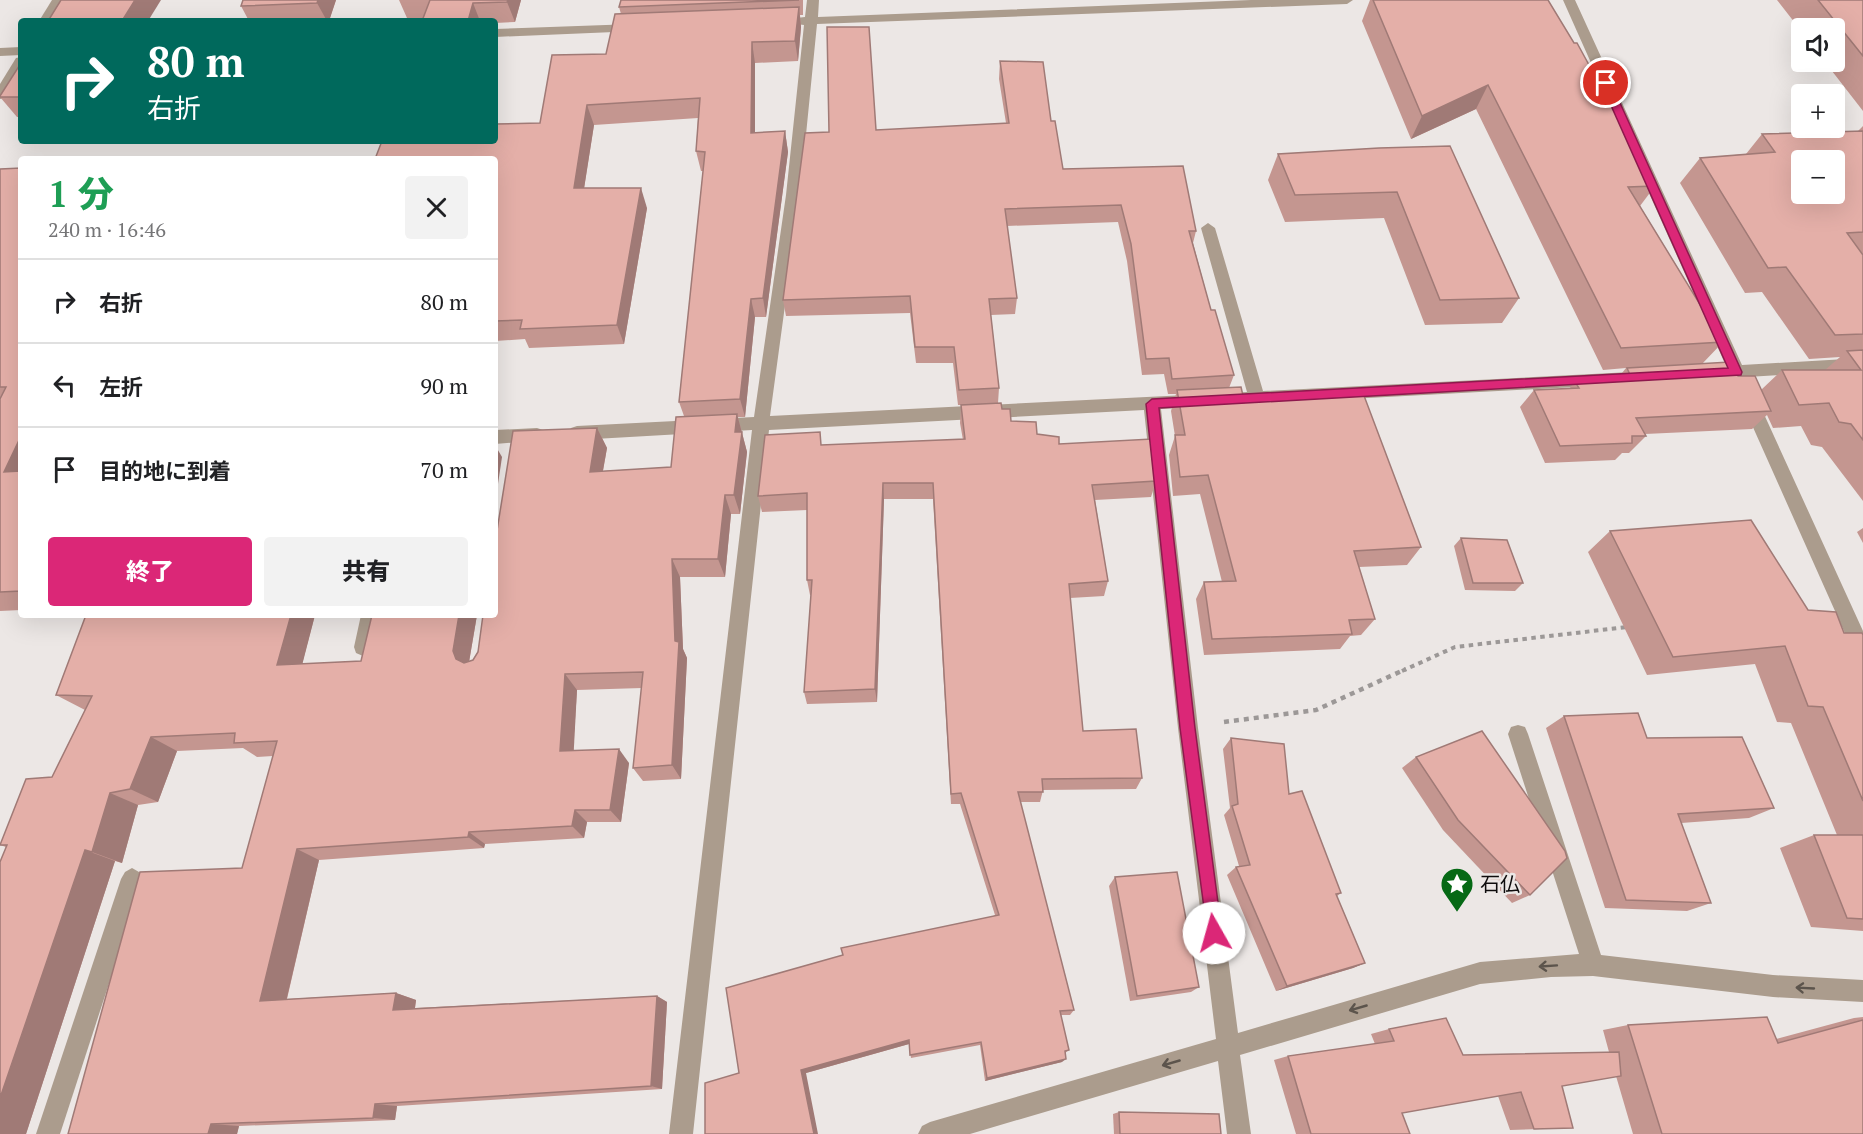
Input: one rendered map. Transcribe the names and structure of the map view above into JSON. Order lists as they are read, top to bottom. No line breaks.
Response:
{"places":{"place":["石仏"]},"page":{"map_buttons":["+","−"],"turn":["80 m","右折"],"heading":["1 分","240 m · 16:46"],"list":[{"name":"右折","value":"80 m"},{"name":"左折","value":"90 m"},{"name":"目的地に到着","value":"70 m"}],"buttons":["終了","共有"]}}
